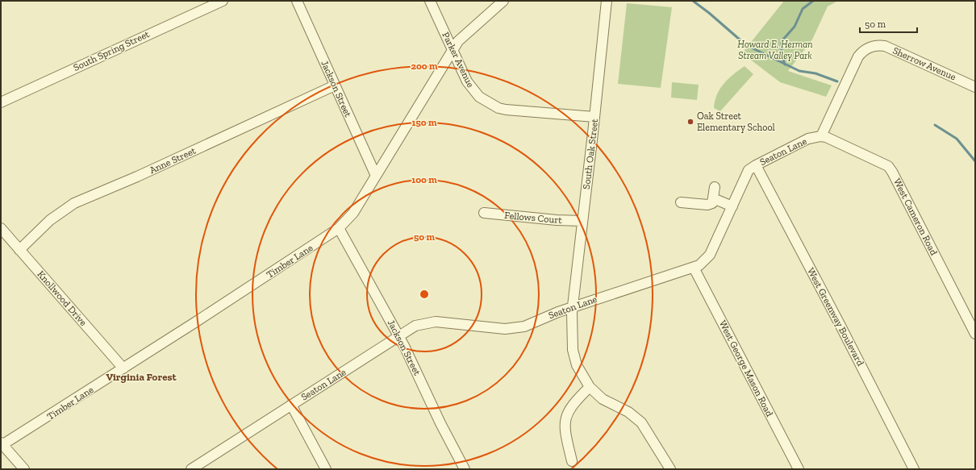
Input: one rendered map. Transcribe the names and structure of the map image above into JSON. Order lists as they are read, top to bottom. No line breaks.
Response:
{"streets":{"street":["South Spring Street","Parker Avenue","Sherrow Avenue","Jackson Street","Seaton Lane","South Oak Street","Anne Street","West Cameron Road","Fellows Court","Timber Lane","Knollwood Drive","West Greenway Boulevard","West George Mason Road"]},"crossings":[["Parker Avenue","South Oak Street"],["Parker Avenue","Timber Lane"],["Sherrow Avenue","Seaton Lane"],["Sherrow Avenue","West Cameron Road"],["Jackson Street","Seaton Lane"],["Jackson Street","Anne Street"],["Jackson Street","Timber Lane"],["Seaton Lane","South Oak Street"],["Seaton Lane","West Cameron Road"],["Seaton Lane","West Greenway Boulevard"],["Seaton Lane","West George Mason Road"],["South Oak Street","Fellows Court"],["Anne Street","Knollwood Drive"],["Timber Lane","Knollwood Drive"]],"districts":["Virginia Forest"],"parks":["Howard E. Herman Stream Valley Park"],"places":["Oak Street Elementary School"],"scale_bar":"50 m","rings":["200 m","150 m","100 m","50 m"]}
